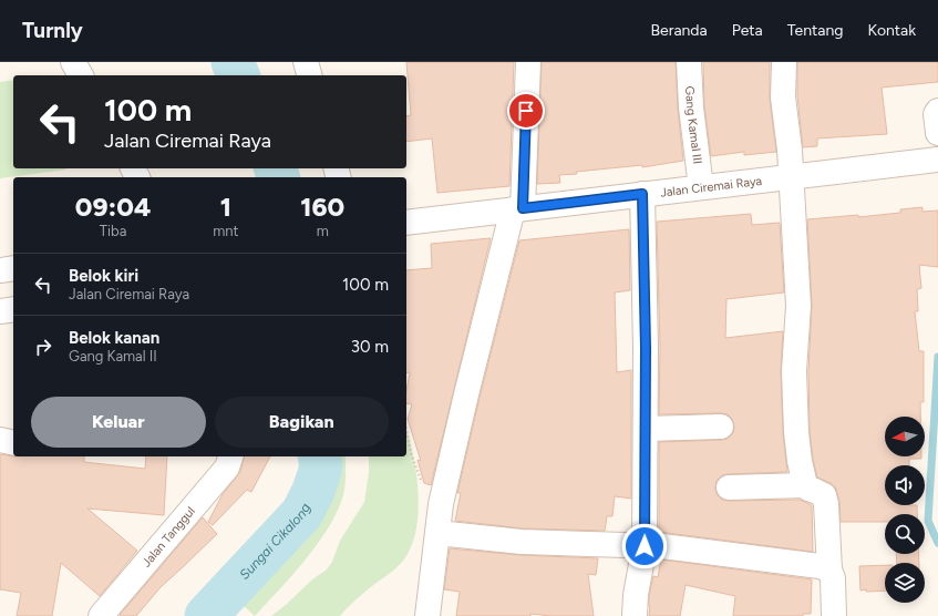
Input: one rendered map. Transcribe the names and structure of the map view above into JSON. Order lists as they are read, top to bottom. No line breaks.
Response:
{"streets":{"street":["Gang Kamal III","Jalan Ciremai Raya","Jalan Tanggul"]},"crossings":[["Gang Kamal III","Jalan Ciremai Raya"]],"water":["Sungai Cikalong"],"north":"left","page":{"header":"Turnly","nav":["Beranda","Peta","Tentang","Kontak"],"turn":["100 m","Jalan Ciremai Raya"],"eta":["09:04","Tiba","1","mnt","160","m"],"list":[{"name":"Belok kiri","note":"Jalan Ciremai Raya","value":"100 m"},{"name":"Belok kanan","note":"Gang Kamal II","value":"30 m"}],"buttons":["Keluar","Bagikan"]}}
